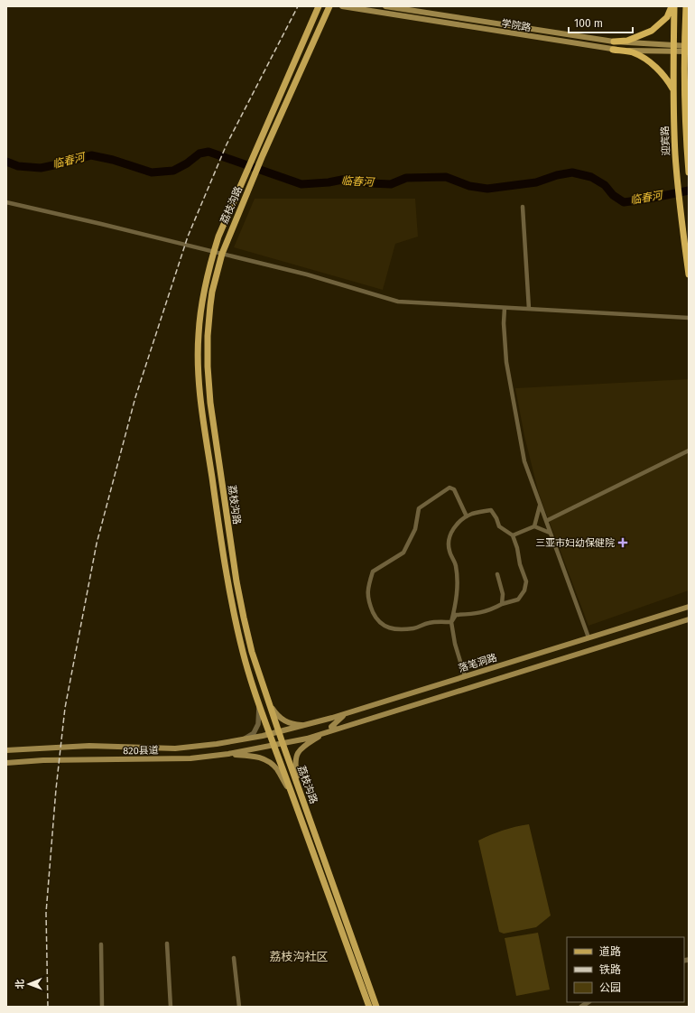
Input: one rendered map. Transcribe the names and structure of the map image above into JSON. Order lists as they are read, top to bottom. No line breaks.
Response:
{"streets":{"highway":["迎宾路"],"main road":["学院路","荔枝沟路","落笔洞路","820县道"]},"crossings":[["学院路","迎宾路"],["荔枝沟路","落笔洞路"],["荔枝沟路","820县道"],["落笔洞路","820县道"]],"districts":["荔枝沟社区"],"water":["临春河"],"places":{"health":["三亚市妇幼保健院"]},"legend":["道路","铁路","公园"],"scale_bar":"100 m","north":"left"}
